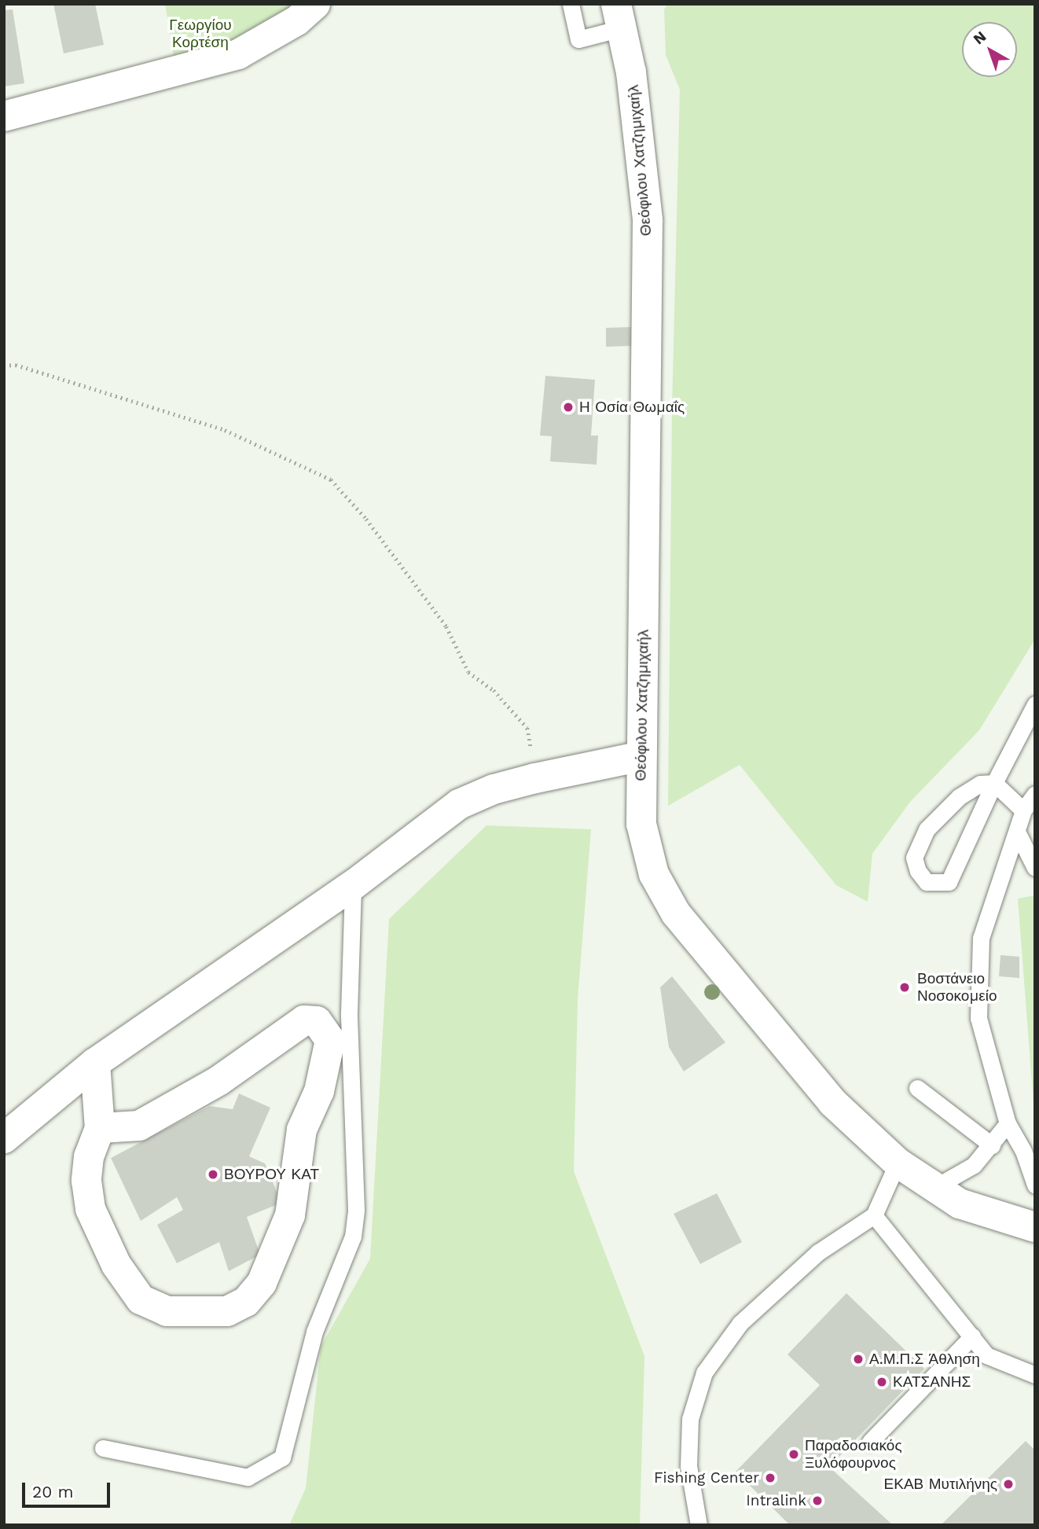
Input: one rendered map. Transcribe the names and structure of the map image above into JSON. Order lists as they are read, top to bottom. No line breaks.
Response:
{"streets":{"street":["Θεόφιλου Χατζημιχαήλ"]},"parks":["Γεωργίου Κορτέση"],"places":["Η Οσία Θωμαΐς","Βοστάνειο Νοσοκομείο","ΒΟΥΡΟΥ ΚΑΤ","Α.Μ.Π.Σ Άθληση","ΚΑΤΣΑΝΗΣ","Παραδοσιακός Ξυλόφουρνος","Fishing Center","ΕΚΑΒ Μυτιλήνης","Intralink"],"scale_bar":"20 m","north":"top left"}
